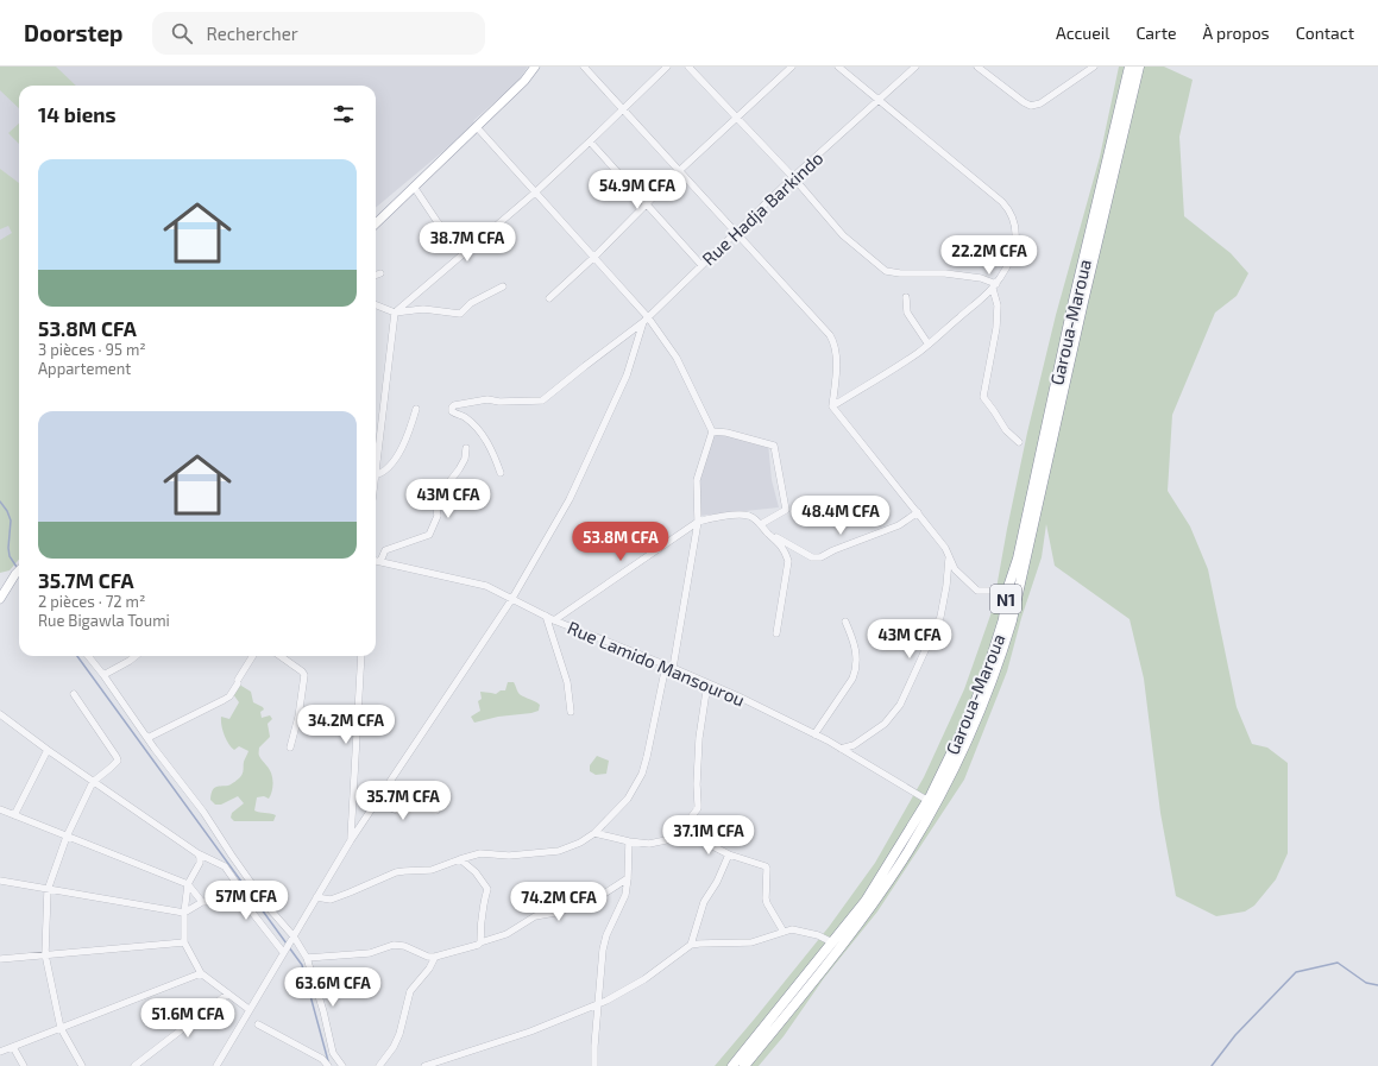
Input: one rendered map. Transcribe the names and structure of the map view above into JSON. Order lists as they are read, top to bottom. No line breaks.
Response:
{"streets":{"highway":["Garoua-Maroua","N1"],"street":["Rue Hadja Barkindo","Rue Lamido Mansourou"]},"crossings":[["Garoua-Maroua","Rue Lamido Mansourou"]],"page":{"header":"Doorstep","search":"Rechercher","nav":["Accueil","Carte","À propos","Contact"],"heading":"14 biens","list":[{"name":"53.8M CFA","note":"3 pièces · 95 m² · Appartement"},{"name":"35.7M CFA","note":"2 pièces · 72 m² · Rue Bigawla Toumi"}],"price":["54.9M CFA","38.7M CFA","22.2M CFA","43M CFA","48.4M CFA","53.8M CFA","43M CFA","34.2M CFA","35.7M CFA","37.1M CFA","57M CFA","74.2M CFA","63.6M CFA","51.6M CFA"]}}
